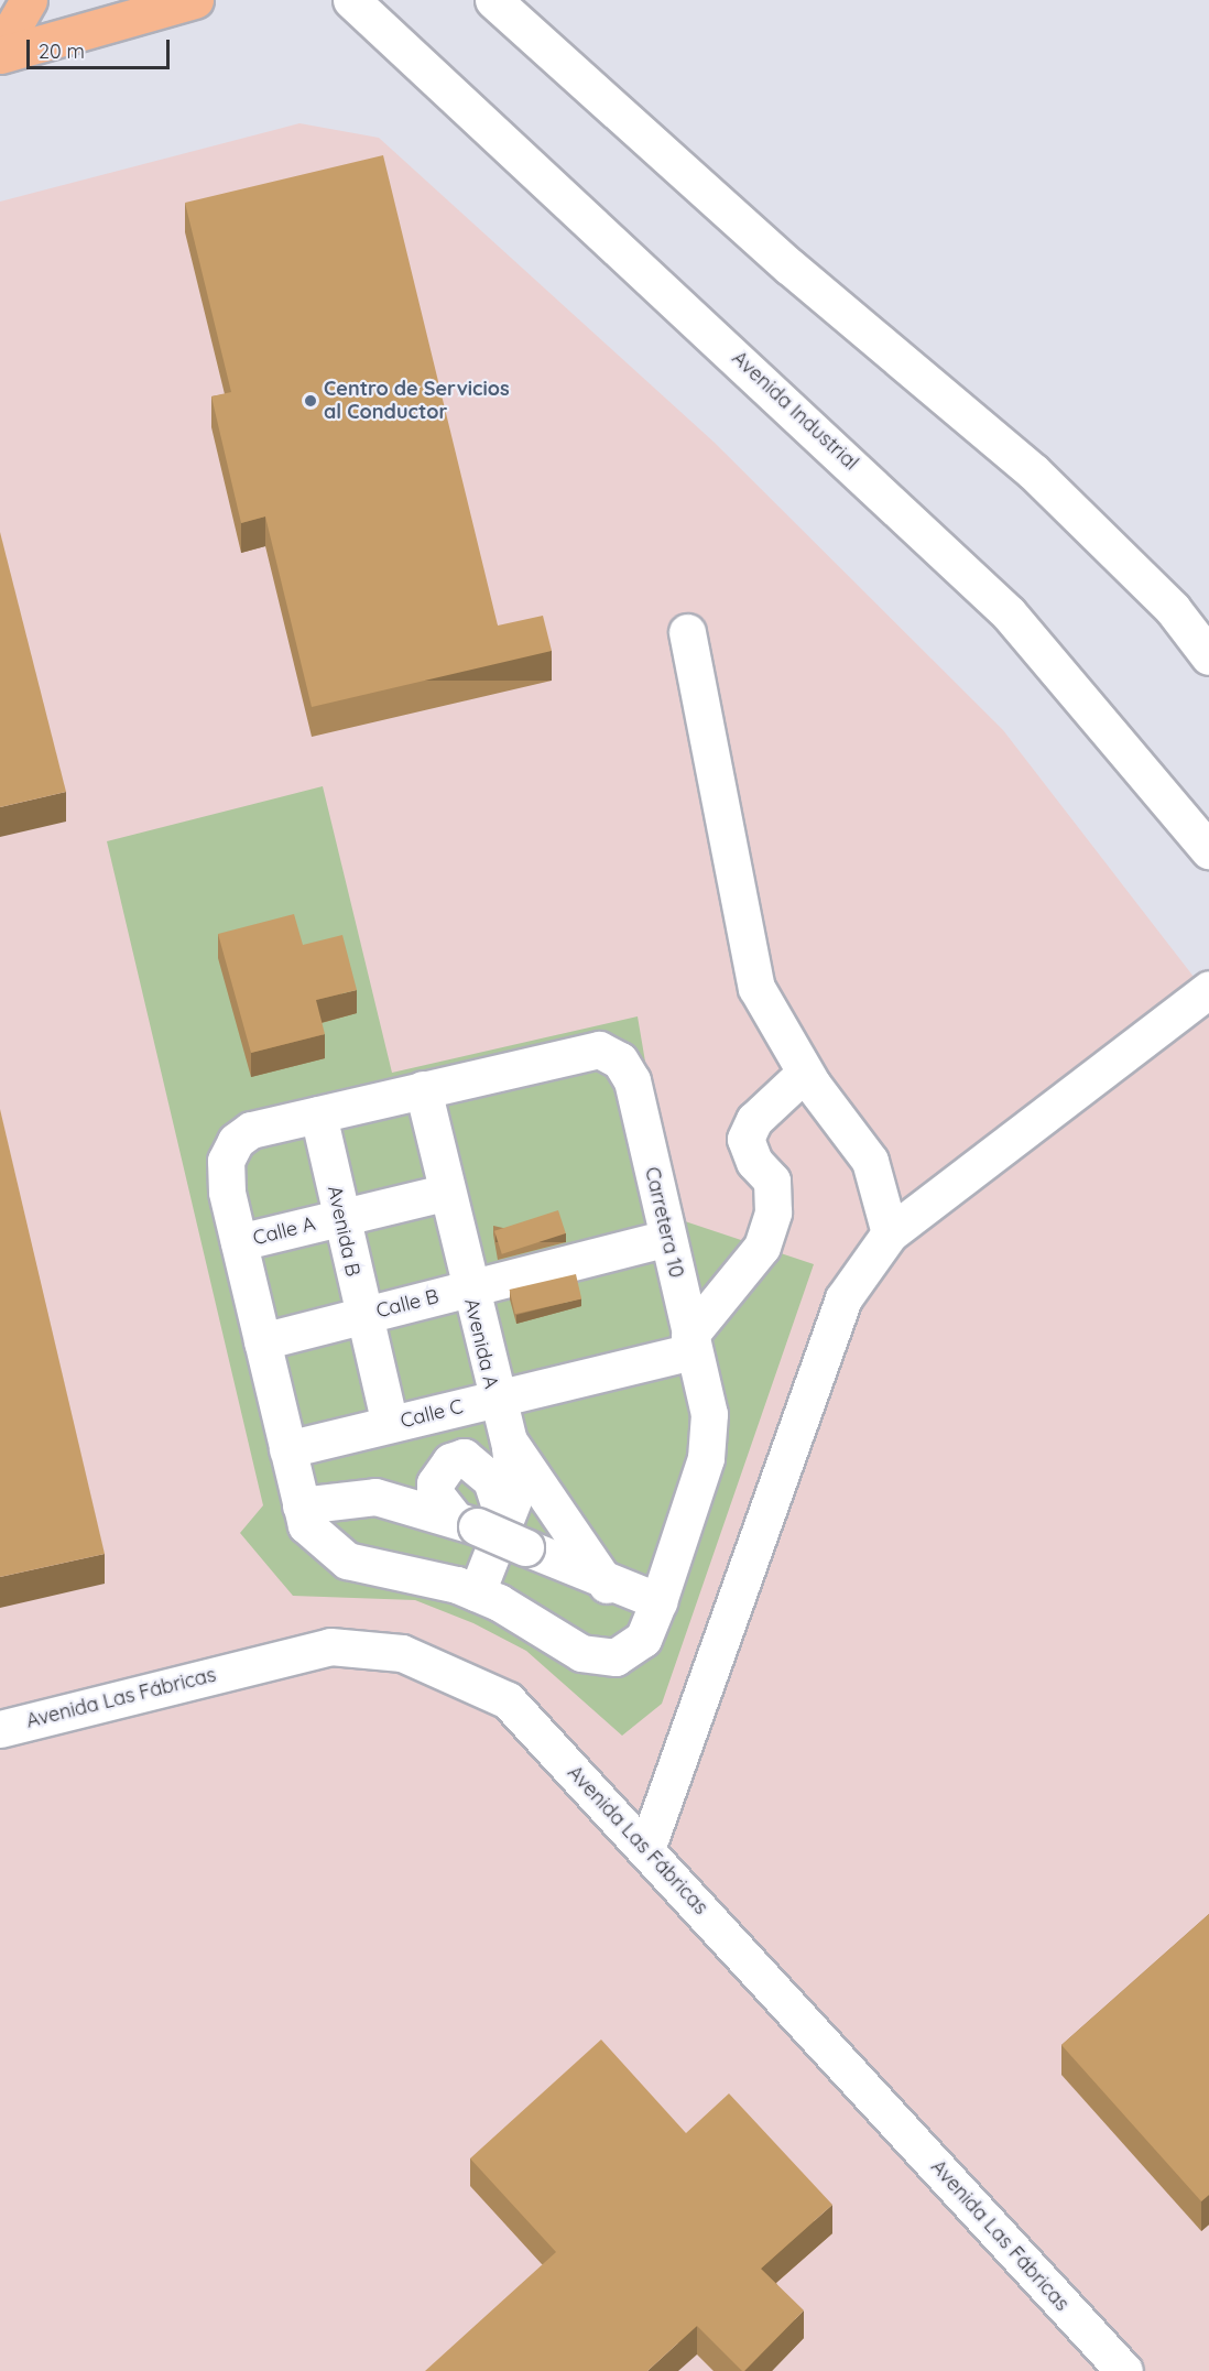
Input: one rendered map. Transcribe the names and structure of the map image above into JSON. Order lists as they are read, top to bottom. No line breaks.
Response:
{"streets":{"street":["Avenida Industrial","Carretera 10","Calle A","Avenida B","Calle B","Avenida A","Calle C","Avenida Las Fábricas"]},"crossings":[["Carretera 10","Calle A"],["Carretera 10","Avenida B"],["Carretera 10","Calle B"],["Carretera 10","Avenida A"],["Carretera 10","Calle C"],["Calle A","Avenida B"],["Calle A","Avenida A"],["Avenida B","Calle B"],["Avenida B","Calle C"],["Calle B","Avenida A"],["Avenida A","Calle C"]],"places":["Centro de Servicios al Conductor"],"scale_bar":"20 m"}
